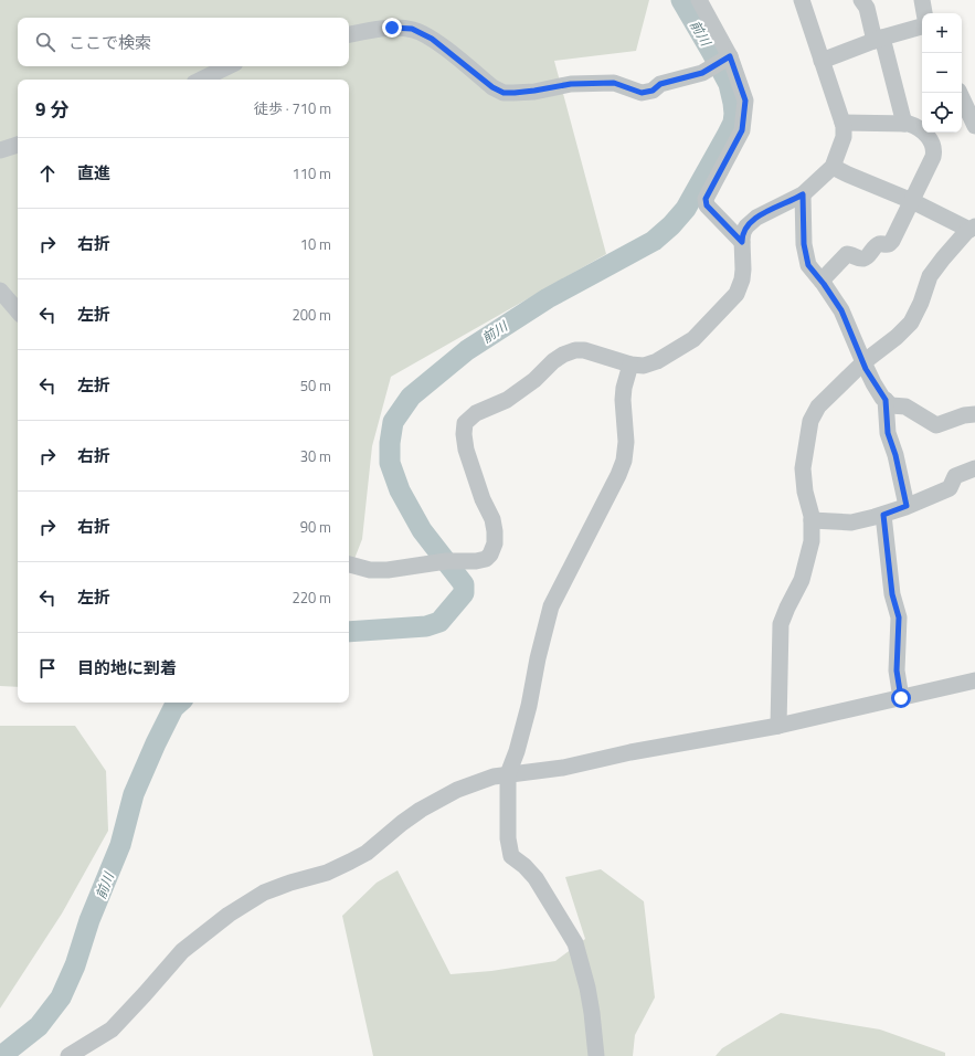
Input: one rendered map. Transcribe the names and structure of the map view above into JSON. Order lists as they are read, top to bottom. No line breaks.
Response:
{"water":["前川"],"page":{"map_buttons":["+","−"],"search":"ここで検索","heading":["9 分","徒歩 · 710 m"],"list":[["直進","110 m"],["右折","10 m"],["左折","200 m"],["左折","50 m"],["右折","30 m"],["右折","90 m"],["左折","220 m"],"目的地に到着"]}}
